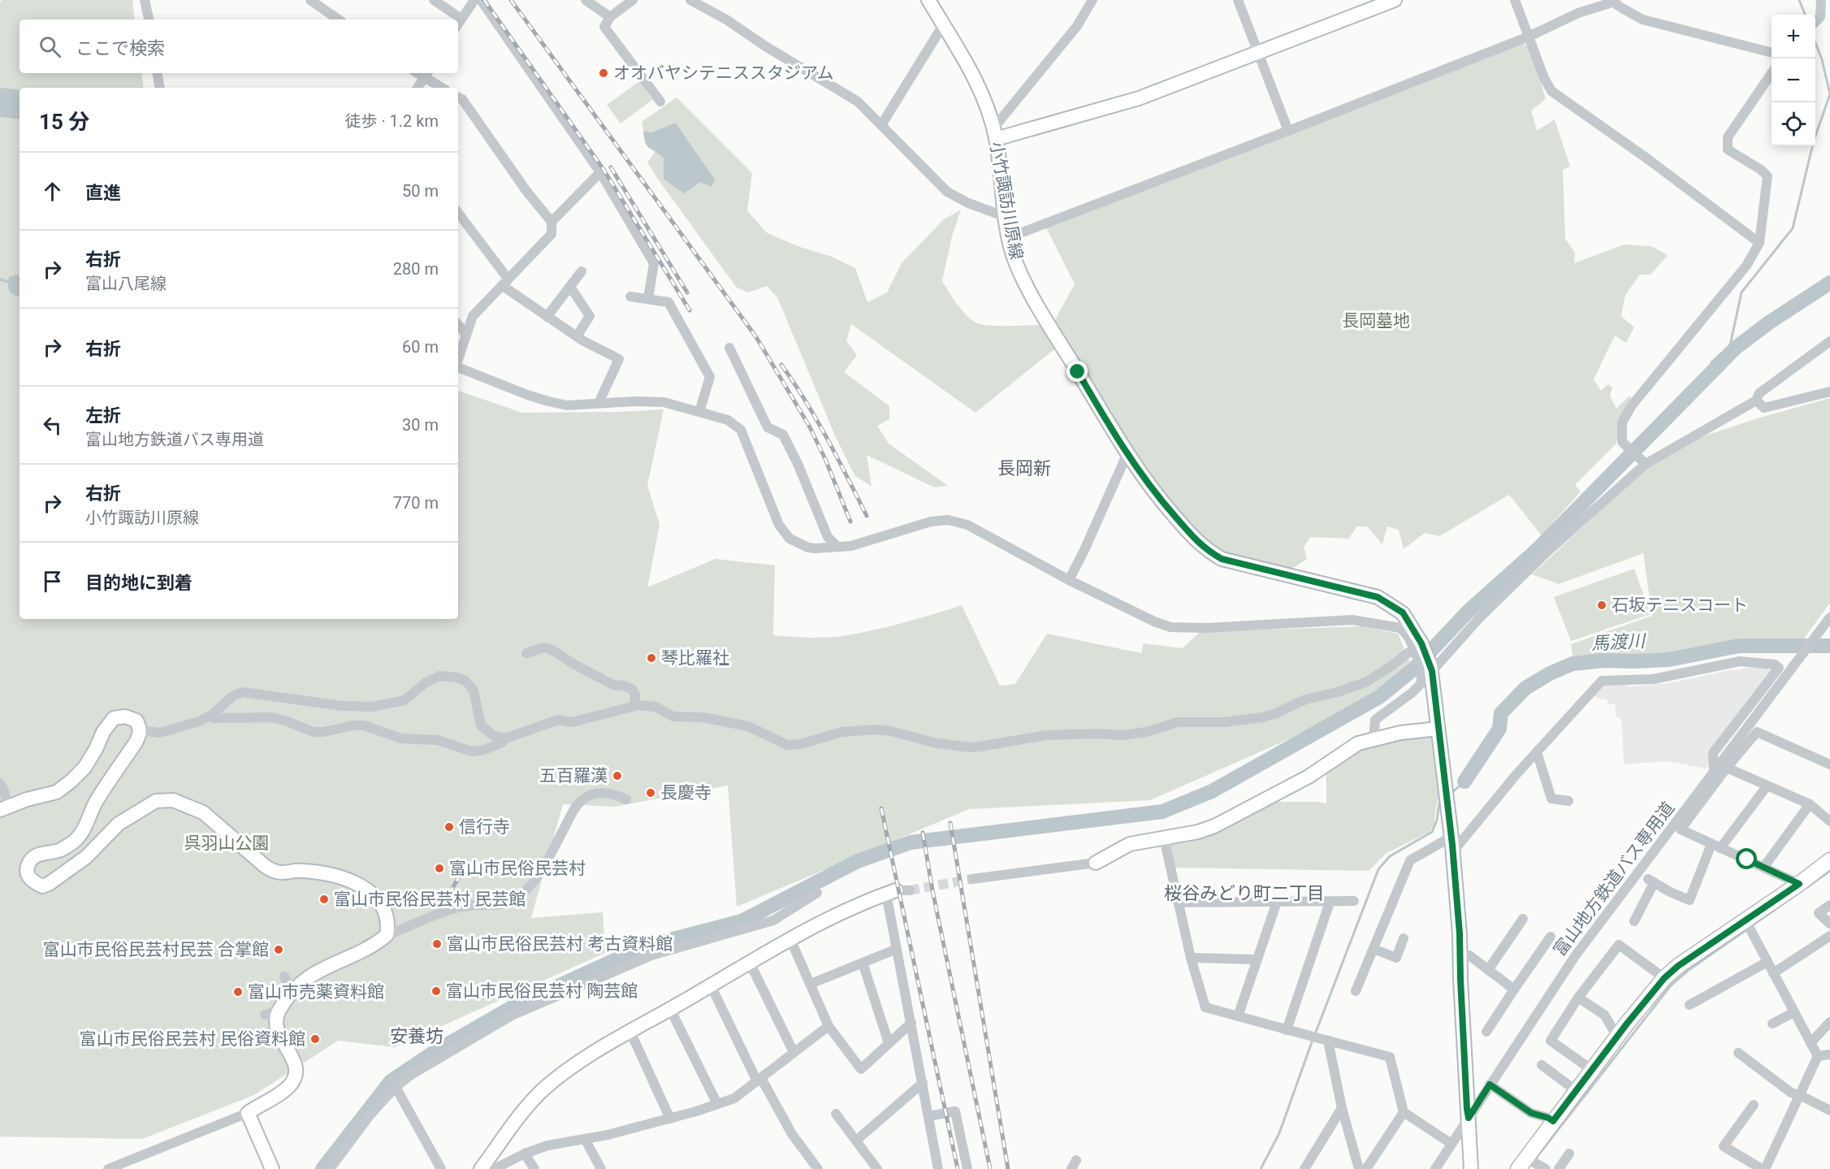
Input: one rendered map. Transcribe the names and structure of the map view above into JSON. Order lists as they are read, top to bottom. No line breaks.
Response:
{"streets":{"street":["小竹諏訪川原線","富山地方鉄道バス専用道"]},"crossings":[["小竹諏訪川原線","富山地方鉄道バス専用道"]],"districts":["長岡新","桜谷みどり町二丁目","安養坊"],"water":["馬渡川"],"parks":["長岡墓地","呉羽山公園"],"places":["オオバヤシテニススタジアム","石坂テニスコート","琴比羅社","五百羅漢","長慶寺","信行寺","富山市民俗民芸村","富山市民俗民芸村 民芸館","富山市民俗民芸村 考古資料館","富山市民俗民芸村民芸 合掌館","富山市民俗民芸村 陶芸館","富山市売薬資料館","富山市民俗民芸村 民俗資料館"],"page":{"map_buttons":["+","−"],"search":"ここで検索","heading":["15 分","徒歩 · 1.2 km"],"list":[["直進","50 m"],["右折","富山八尾線","280 m"],["右折","60 m"],["左折","富山地方鉄道バス専用道","30 m"],["右折","小竹諏訪川原線","770 m"],"目的地に到着"]}}
